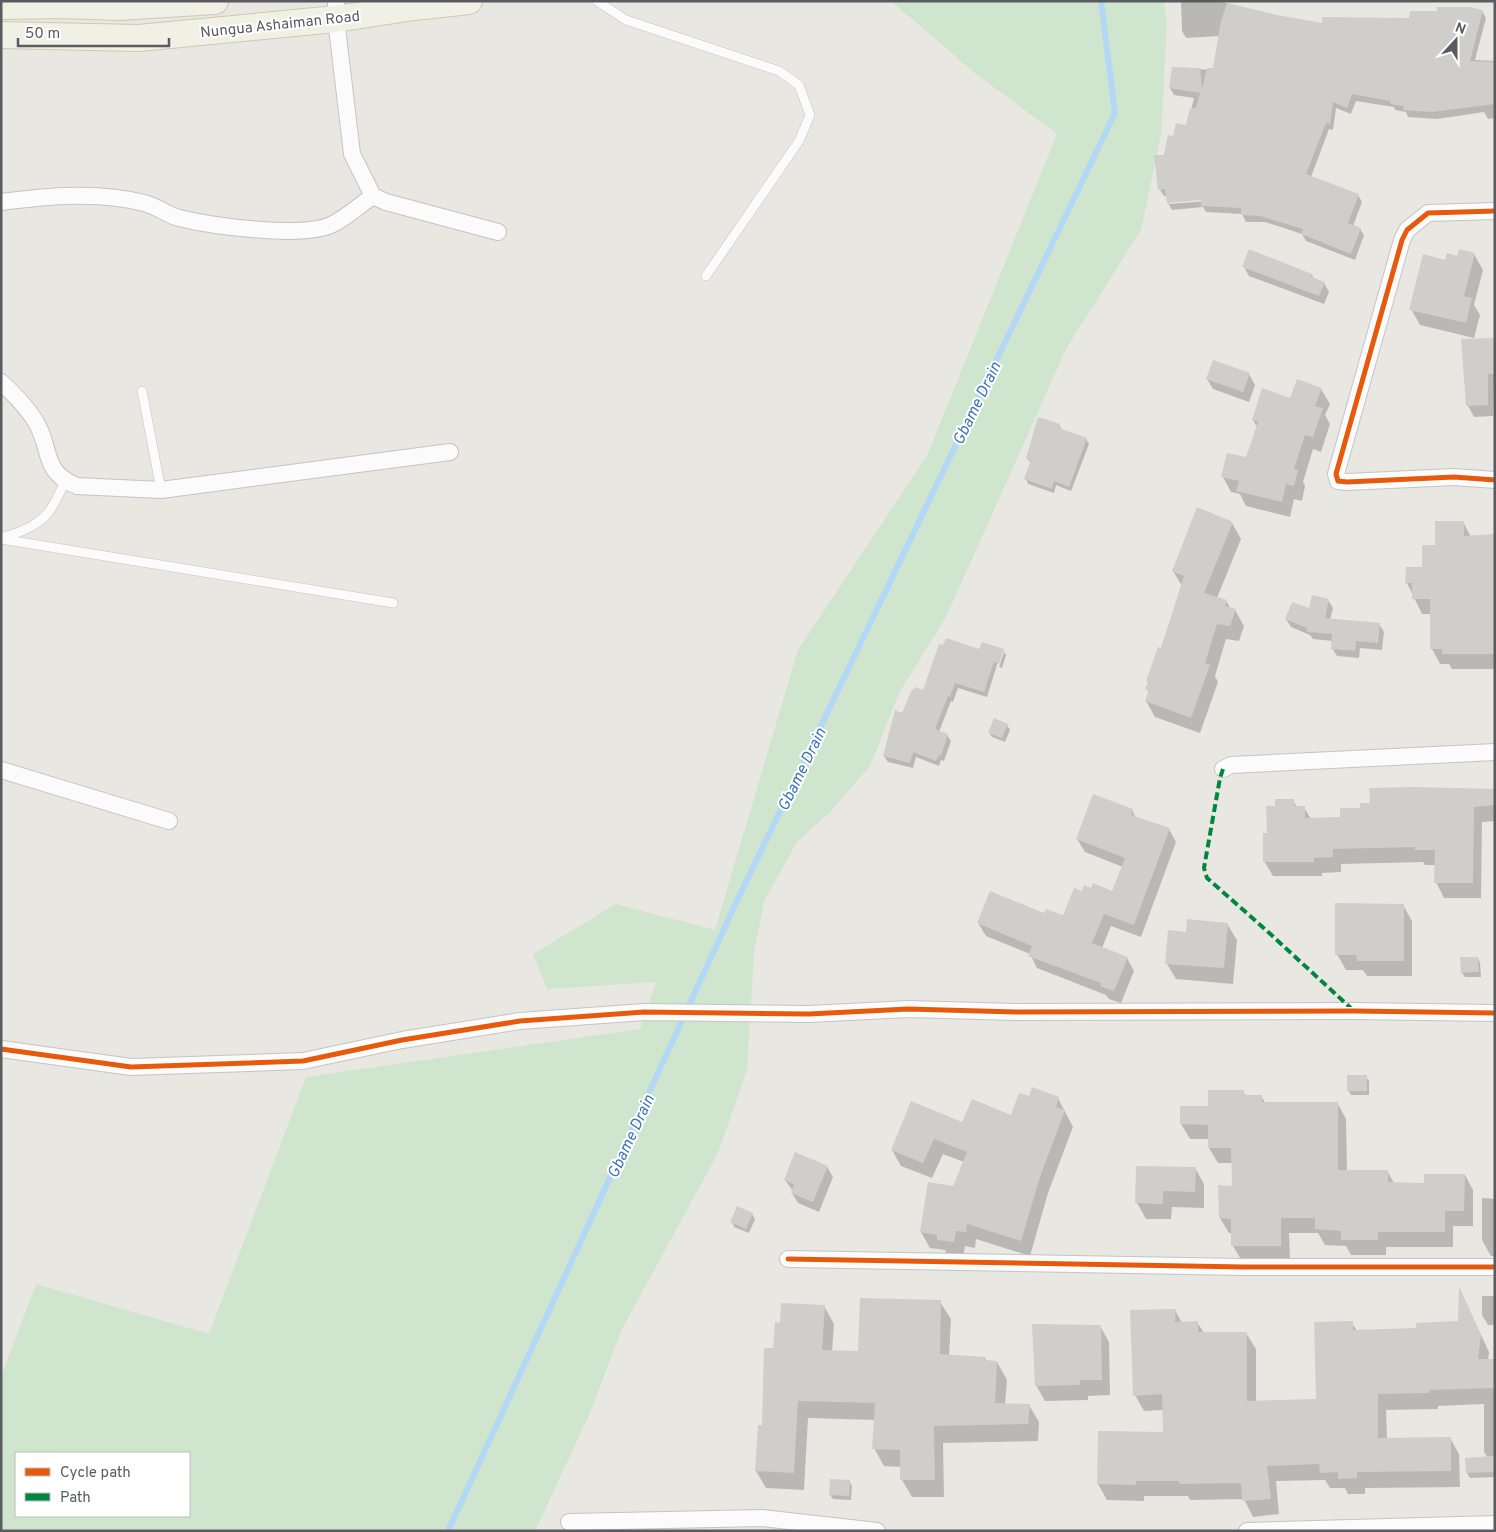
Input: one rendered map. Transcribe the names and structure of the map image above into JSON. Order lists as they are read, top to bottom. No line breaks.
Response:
{"streets":{"main road":["Nungua Ashaiman Road"]},"water":["Gbame Drain"],"legend":["Cycle path","Path"],"scale_bar":"50 m","north":"top"}
